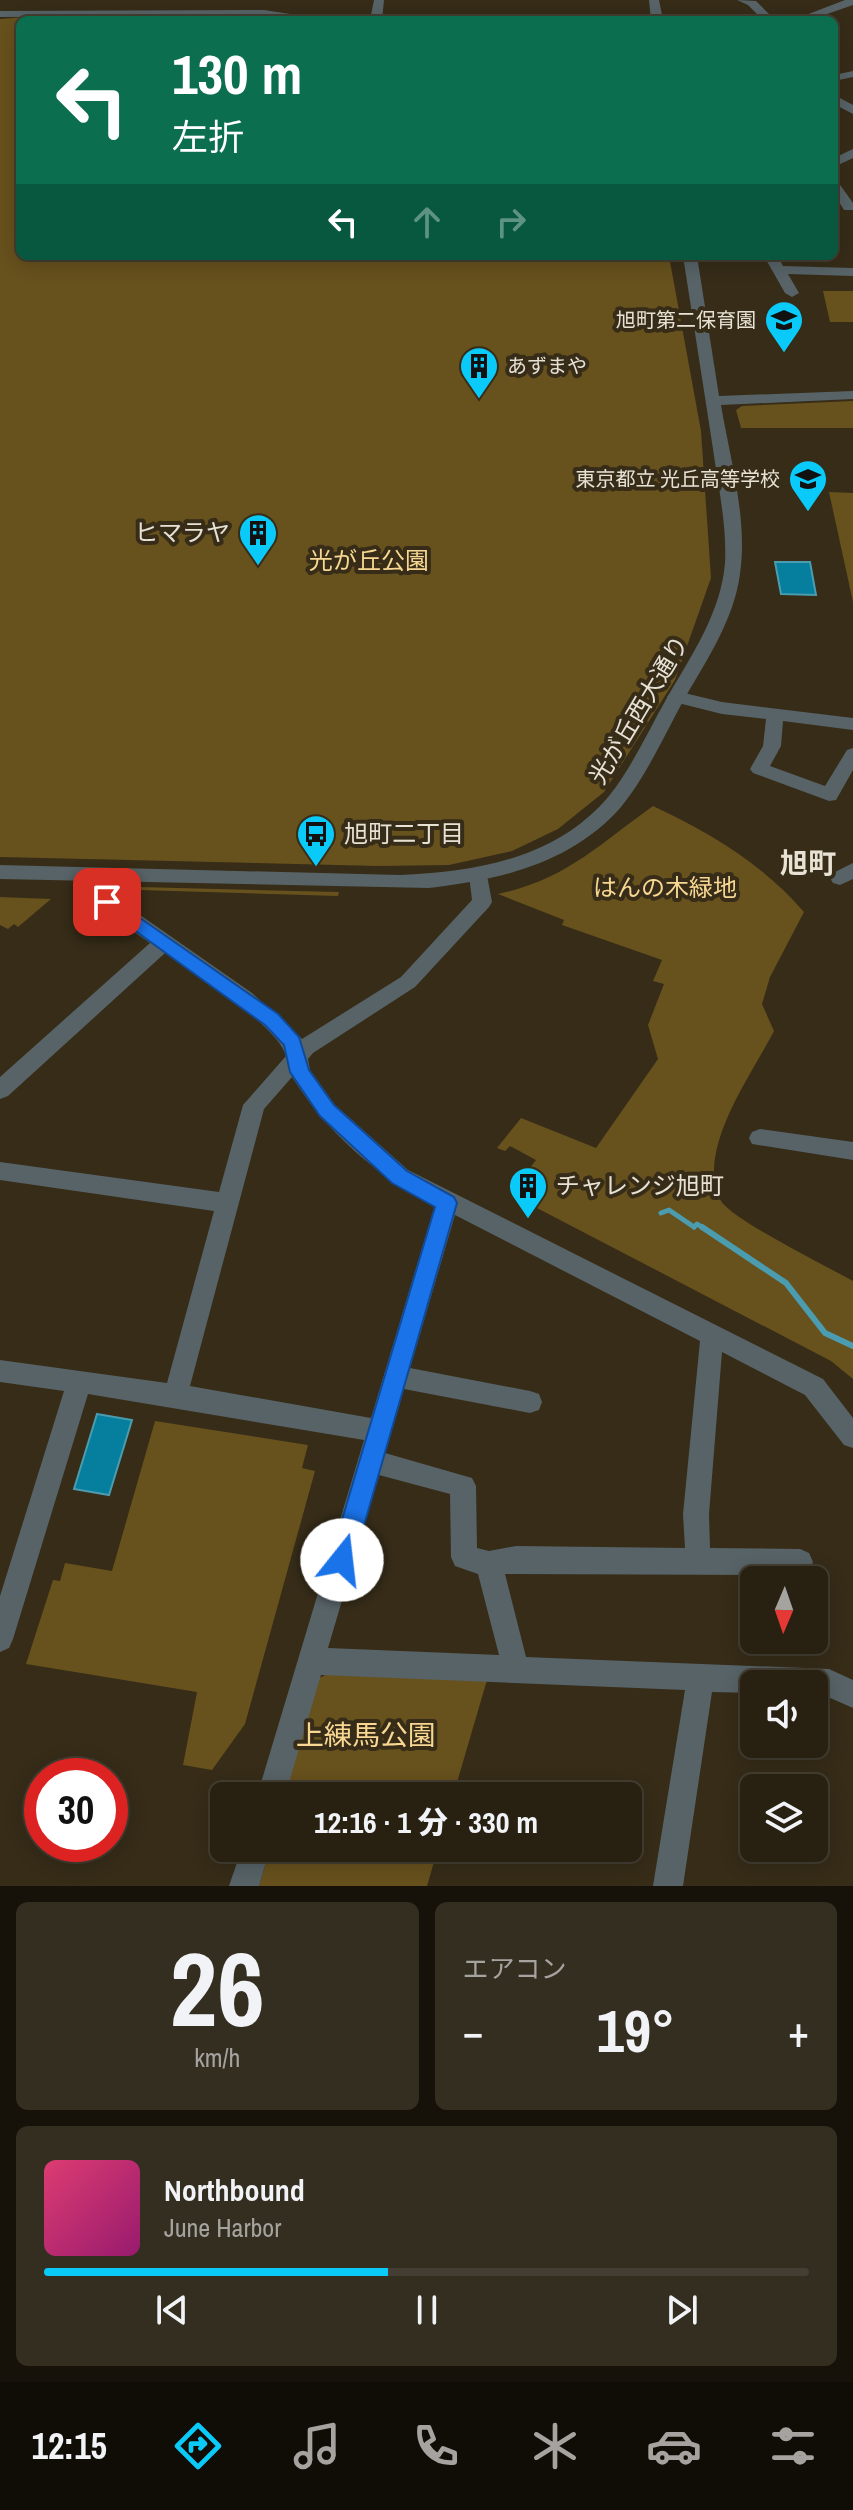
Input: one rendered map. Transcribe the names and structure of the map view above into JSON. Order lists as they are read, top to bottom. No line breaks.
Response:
{"streets":{"street":["光が丘西大通り"]},"districts":["旭町"],"parks":["光が丘公園","はんの木緑地","上練馬公園"],"places":{"school or university":["旭町第二保育園","東京都立 光丘高等学校"],"building":["あずまや","ヒマラヤ","チャレンジ旭町"],"bus stop":["旭町二丁目"]},"north":"bottom","page":{"turn":["130 m","左折"],"limit":"30","trip":"12:16 · 1 分 · 330 m","tile":[["26","km/h"],"エアコン"],"heat":["−","19°","+"],"song":["Northbound","June Harbor"],"tabs":"12:15"}}
